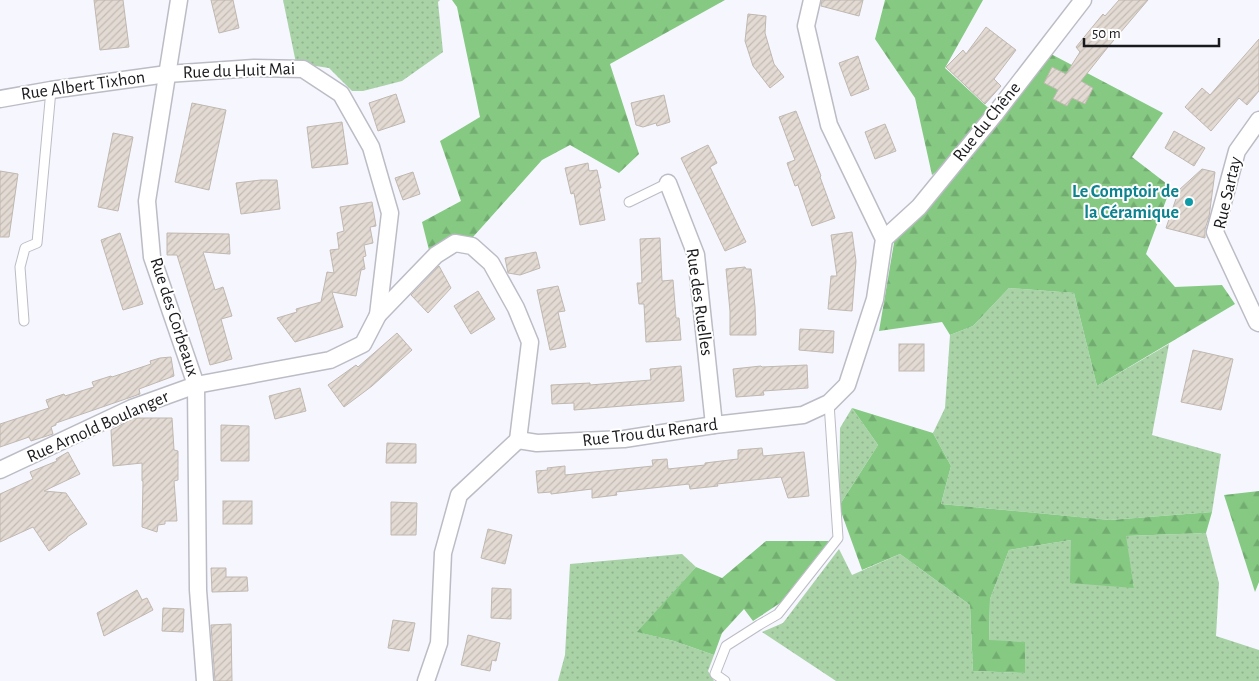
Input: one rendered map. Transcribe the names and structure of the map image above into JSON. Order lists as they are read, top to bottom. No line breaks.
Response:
{"streets":{"street":["Rue du Huit Mai","Rue Albert Tixhon","Rue du Chêne","Rue Sartay","Rue des Ruelles","Rue des Corbeaux","Rue Arnold Boulanger","Rue Trou du Renard"]},"crossings":[["Rue du Huit Mai","Rue Albert Tixhon"],["Rue du Huit Mai","Rue des Corbeaux"],["Rue Albert Tixhon","Rue des Corbeaux"],["Rue du Chêne","Rue Trou du Renard"],["Rue des Ruelles","Rue Trou du Renard"],["Rue des Corbeaux","Rue Arnold Boulanger"]],"places":["Le Comptoir de la Céramique"],"scale_bar":"50 m"}
